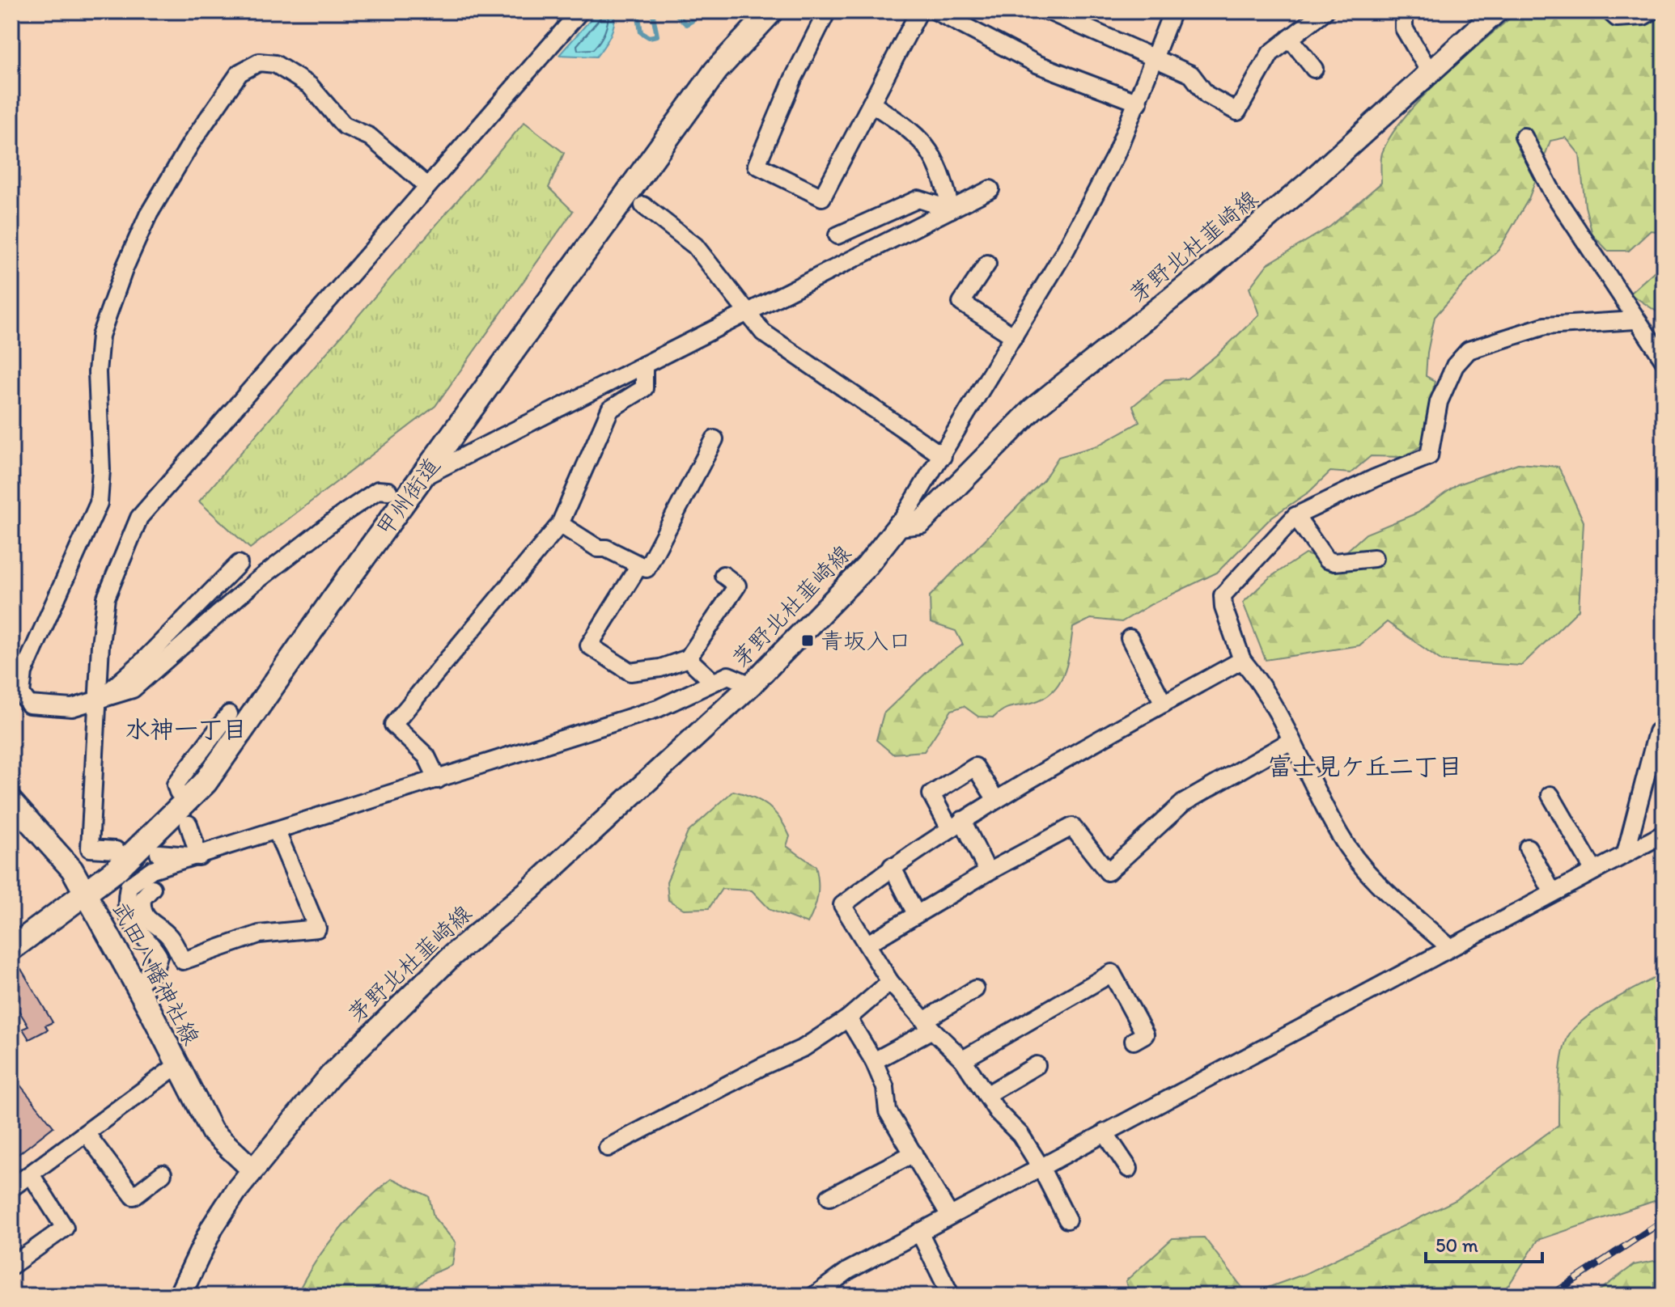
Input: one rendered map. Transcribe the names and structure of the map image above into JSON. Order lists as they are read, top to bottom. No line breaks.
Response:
{"streets":{"highway":["甲州街道"],"main road":["茅野北杜韮崎線","武田八幡神社線"]},"crossings":[["茅野北杜韮崎線","武田八幡神社線"],["甲州街道","武田八幡神社線"]],"districts":["水神一丁目","富士見ケ丘二丁目"],"places":{"transit":["青坂入口"]},"scale_bar":"50 m"}
